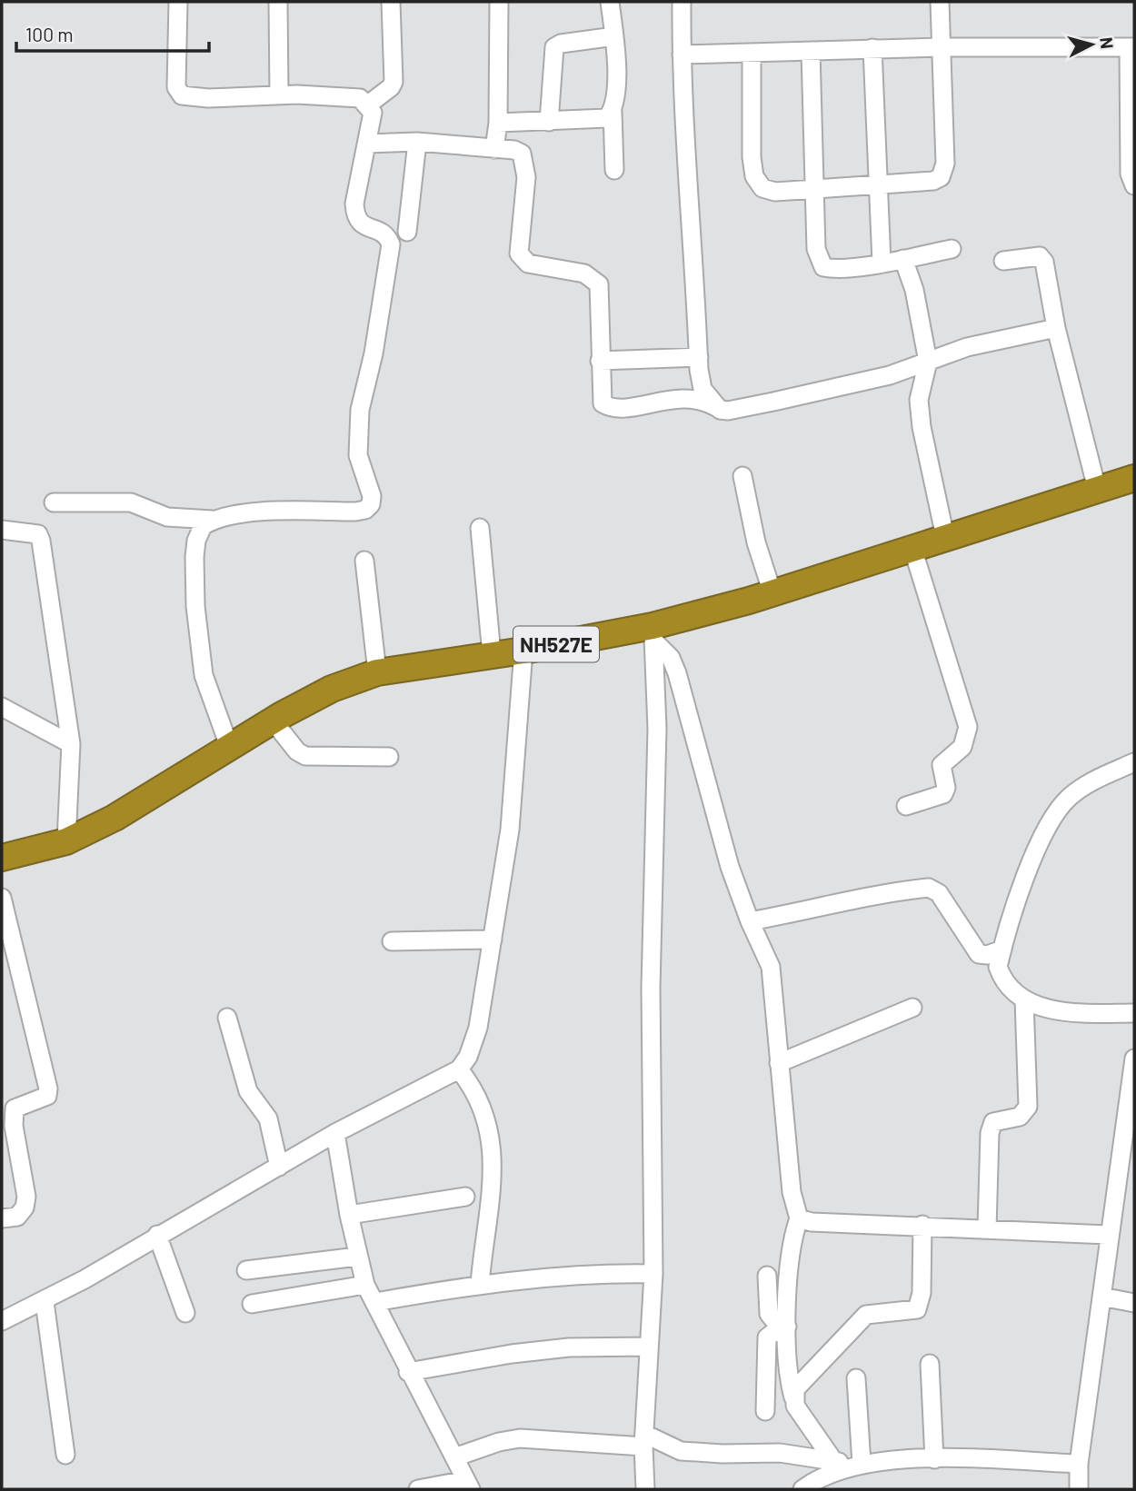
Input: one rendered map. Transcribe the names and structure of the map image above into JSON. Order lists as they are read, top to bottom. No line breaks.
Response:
{"streets":{"highway":["NH527E"]},"scale_bar":"100 m","north":"right"}
